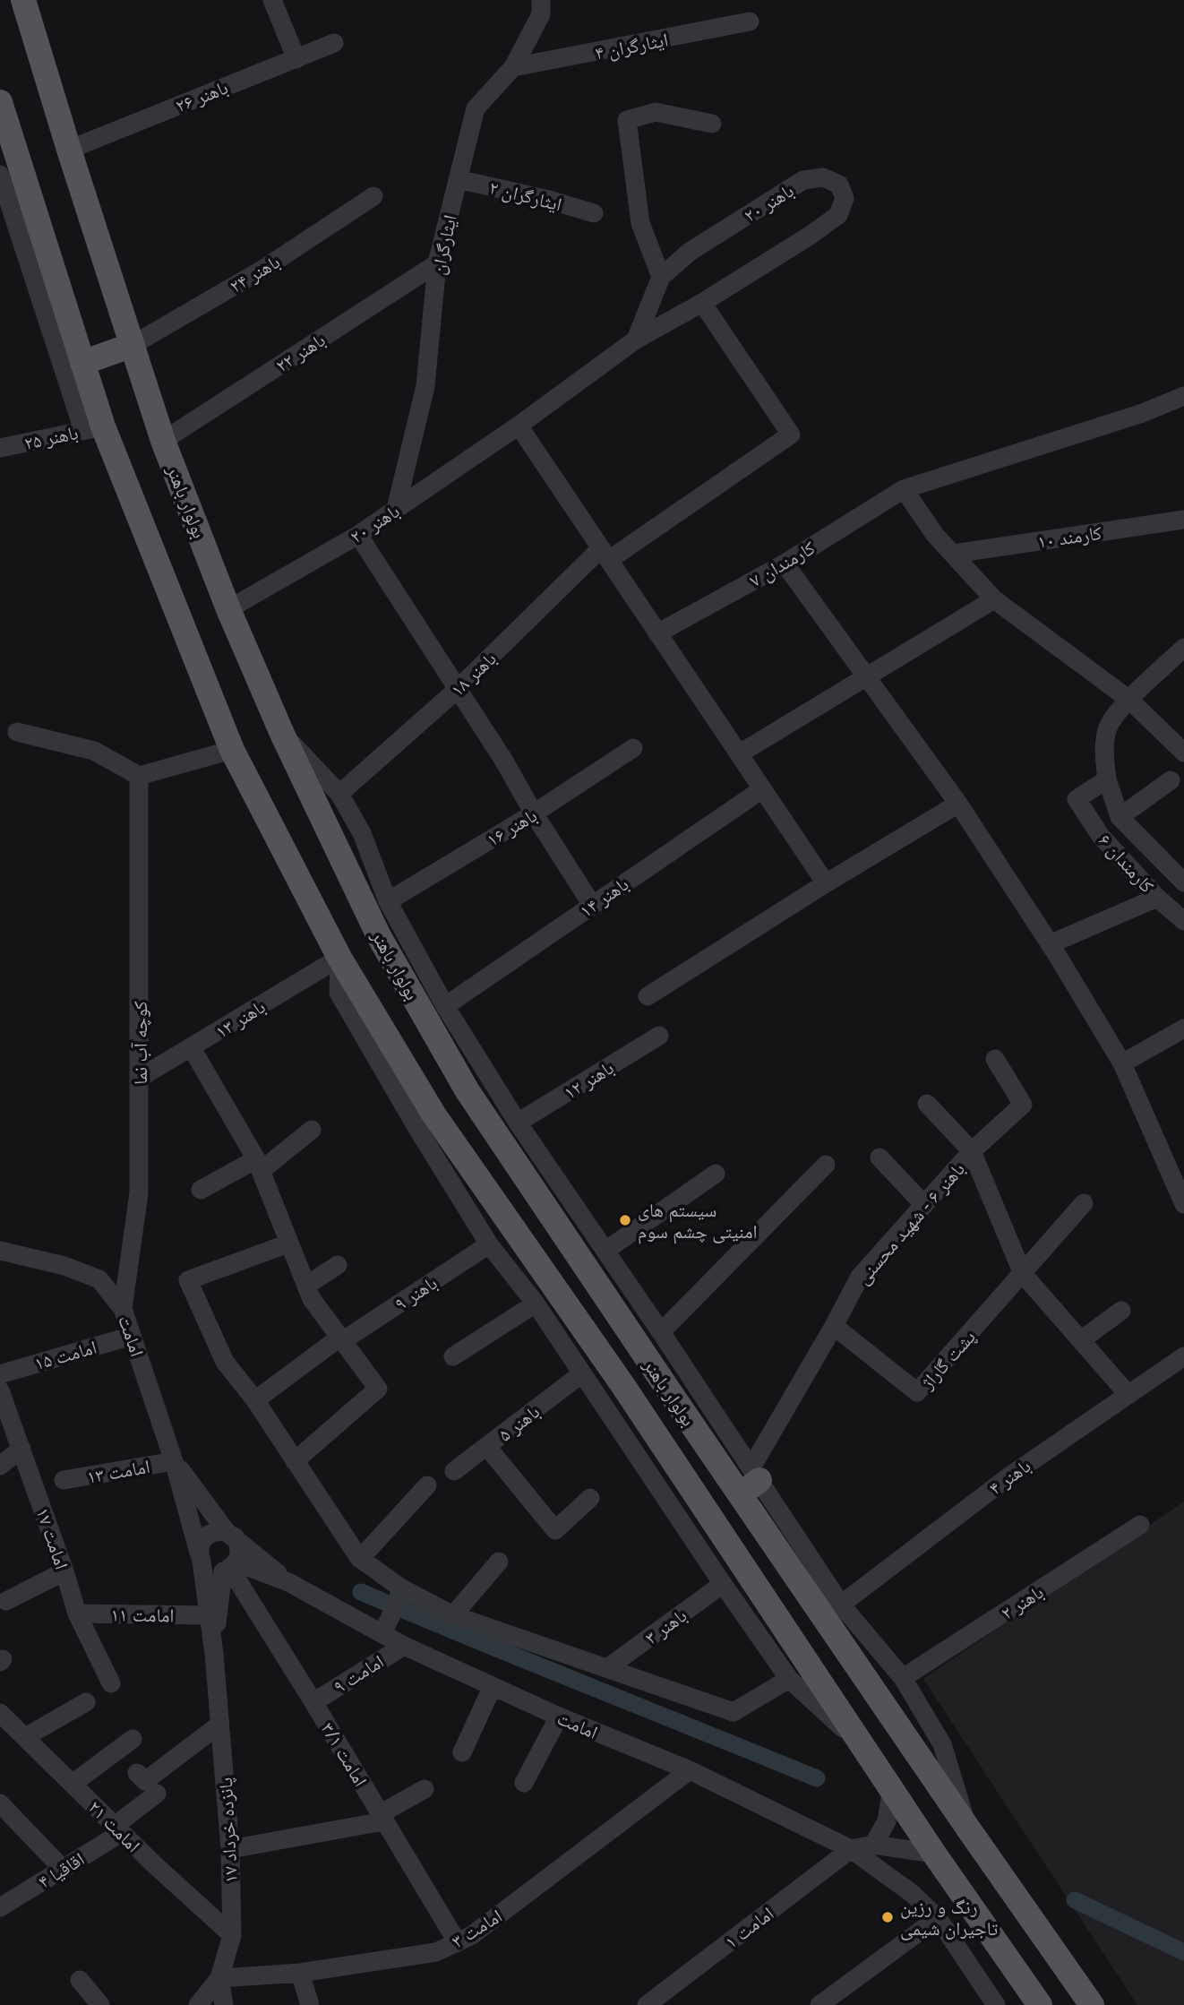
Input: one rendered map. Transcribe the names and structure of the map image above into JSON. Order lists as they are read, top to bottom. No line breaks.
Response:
{"streets":{"main road":["بولوار باهنر"],"street":["ایثارگران ۴","باهنر ۲۶","ایثارگران ۲","باهنر ۲۰","ایثارگران","باهنر ۲۴","باهنر ۲۲","باهنر ۲۵","کارمند ۱۰","کارمندان ۷","باهنر ۱۸","باهنر ۱۶","کارمندان ۶","باهنر ۱۴","باهنر ۱۳","کوچه آب نما","باهنر ۱۲","باهنر ۶ - شهید محسنی","باهنر ۹","امامت","امامت ۱۵","پشت گاراژ","باهنر ۵","امامت ۱۳","باهنر ۴","امامت ۱۷","باهنر ۲","امامت ۱۱","باهنر ۳","امامت ۹","امامت ۳/۱","امامت ۲۱","پانزده خرداد ۱۷","اقاقیا ۴","امامت ۱","امامت ۳"]},"crossings":[["ایثارگران ۴","ایثارگران"],["باهنر ۲۶","بولوار باهنر"],["ایثارگران ۲","ایثارگران"],["باهنر ۲۰","ایثارگران"],["باهنر ۲۰","بولوار باهنر"],["باهنر ۲۰","باهنر ۱۸"],["ایثارگران","باهنر ۲۲"],["باهنر ۲۴","بولوار باهنر"],["باهنر ۲۲","بولوار باهنر"],["باهنر ۲۵","بولوار باهنر"],["بولوار باهنر","باهنر ۱۳"],["بولوار باهنر","باهنر ۶ - شهید محسنی"],["باهنر ۱۳","کوچه آب نما"],["کوچه آب نما","امامت"],["باهنر ۶ - شهید محسنی","پشت گاراژ"],["امامت","امامت ۱۵"],["امامت","امامت ۱۳"],["امامت","امامت ۹"],["امامت","امامت ۳/۱"],["امامت","پانزده خرداد ۱۷"],["امامت","امامت ۱"],["امامت","امامت ۳"],["امامت ۱۷","امامت ۱۱"],["امامت ۱۱","پانزده خرداد ۱۷"],["امامت ۹","امامت ۳/۱"],["امامت ۳/۱","پانزده خرداد ۱۷"],["امامت ۳/۱","امامت ۳"],["امامت ۲۱","پانزده خرداد ۱۷"],["امامت ۲۱","اقاقیا ۴"],["پانزده خرداد ۱۷","امامت ۳"]],"places":["سیستم های امنیتی چشم سوم","رنگ و رزین تاجیران شیمی"]}
